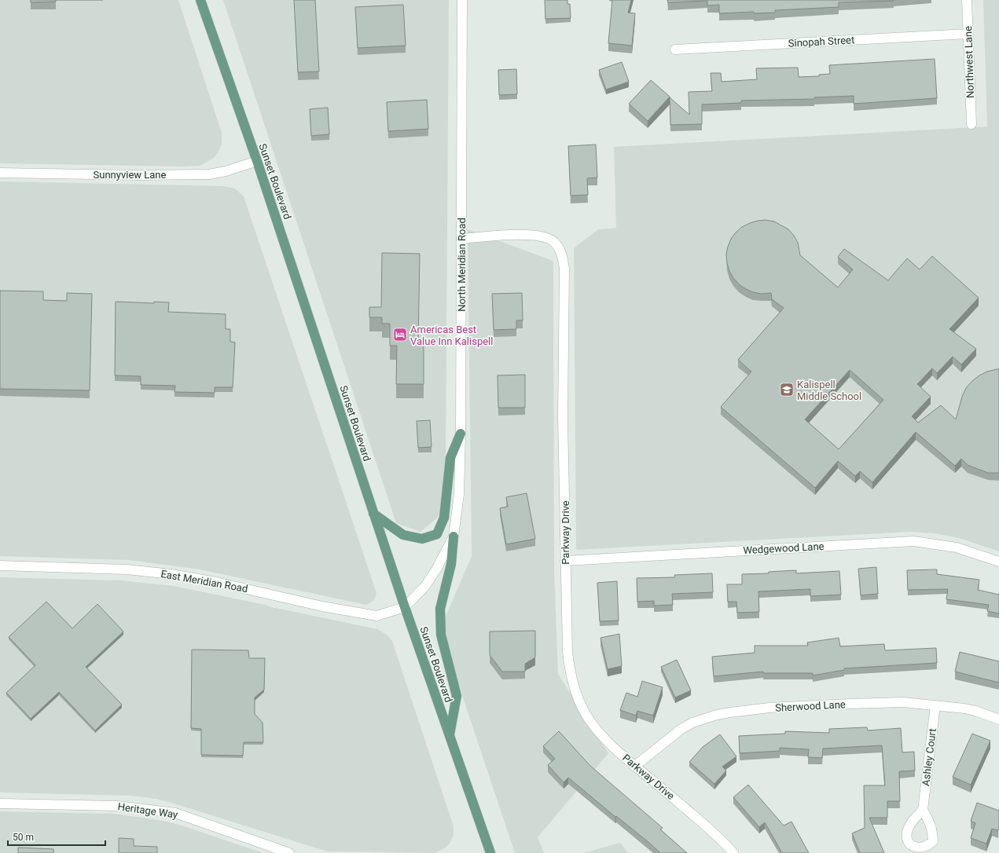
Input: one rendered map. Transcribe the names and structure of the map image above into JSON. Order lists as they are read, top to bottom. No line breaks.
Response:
{"streets":{"main road":["Sunset Boulevard"],"street":["Sinopah Street","Northwest Lane","Sunnyview Lane","North Meridian Road","Parkway Drive","Wedgewood Lane","East Meridian Road","Sherwood Lane","Ashley Court","Heritage Way"]},"crossings":[["Sinopah Street","Northwest Lane"],["Sunnyview Lane","Sunset Boulevard"],["Sunset Boulevard","North Meridian Road"],["Sunset Boulevard","East Meridian Road"],["North Meridian Road","Parkway Drive"],["North Meridian Road","East Meridian Road"],["Parkway Drive","Wedgewood Lane"],["Parkway Drive","Sherwood Lane"],["Sherwood Lane","Ashley Court"]],"places":{"hotel":["Americas Best Value Inn Kalispell"],"school or university":["Kalispell Middle School"]},"scale_bar":"50 m"}
